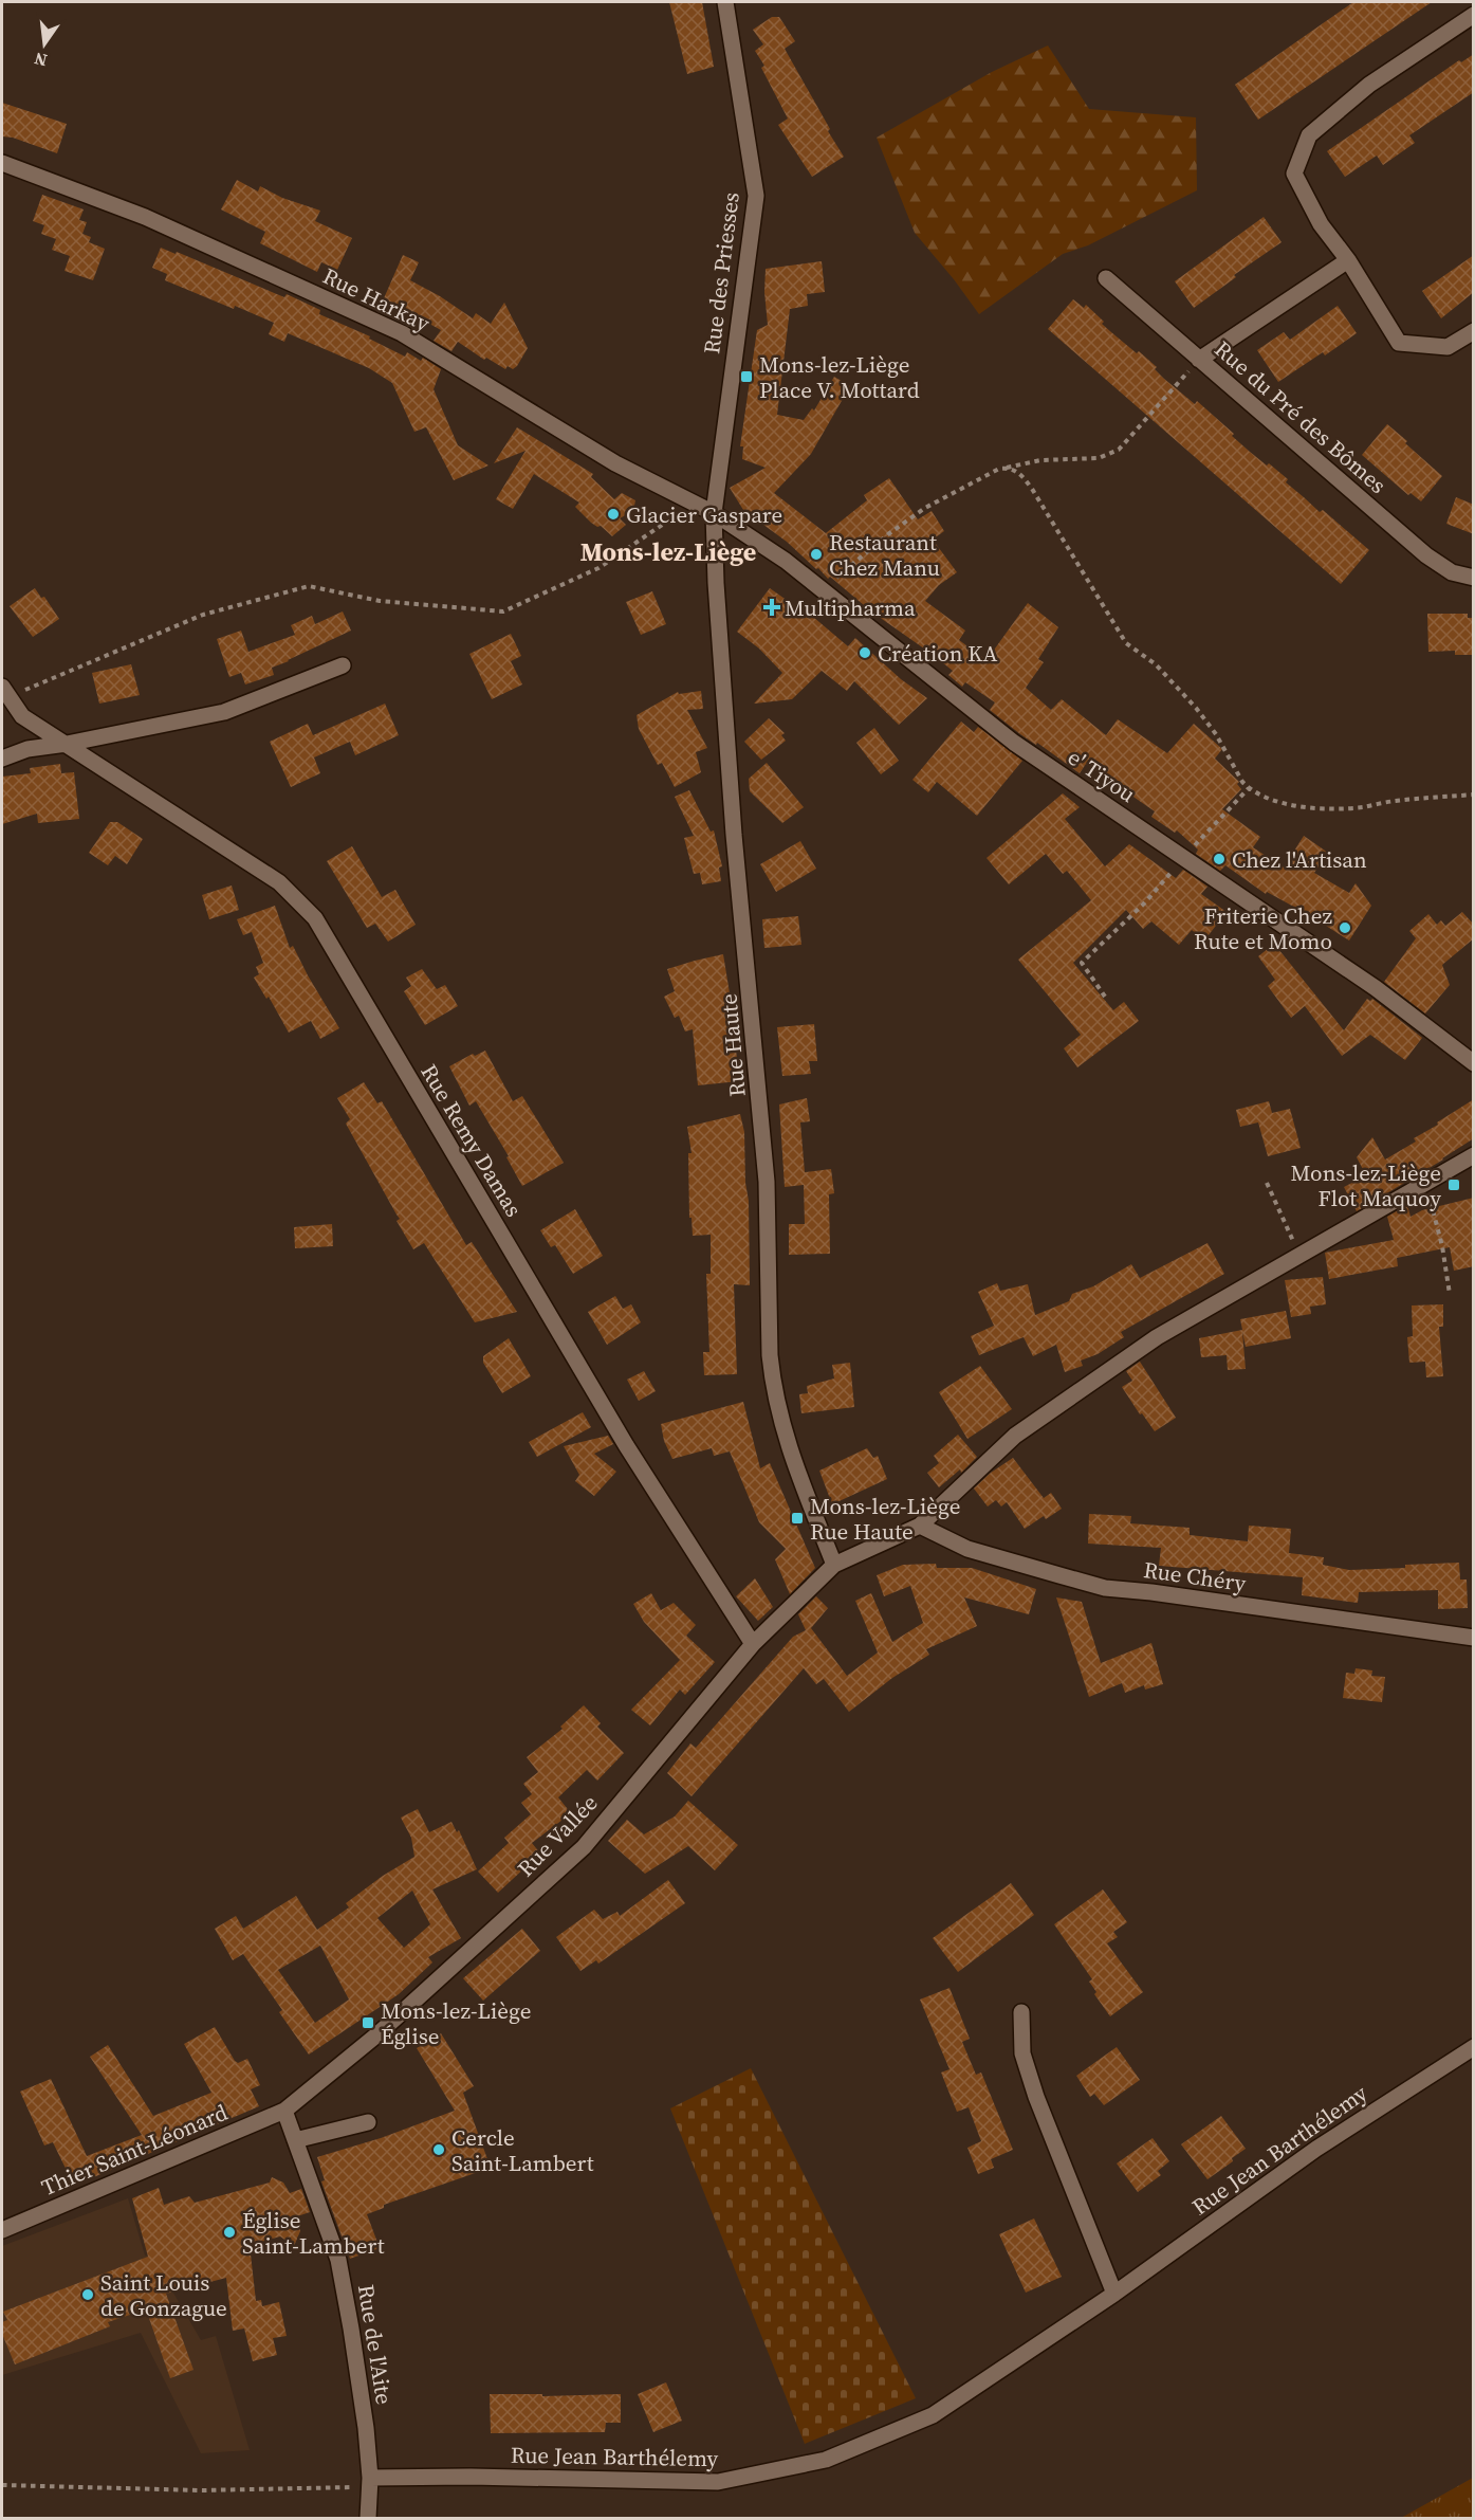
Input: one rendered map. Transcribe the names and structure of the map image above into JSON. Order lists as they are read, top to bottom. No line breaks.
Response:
{"streets":{"street":["Rue des Priesses","Rue Harkay","Rue du Pré des Bômes","e' Tiyou","Rue Haute","Rue Remy Damas","Rue Chéry","Rue Vallée","Thier Saint-Léonard","Rue Jean Barthélemy","Rue de l'Aite"]},"crossings":[["Rue des Priesses","Rue Harkay"],["Rue des Priesses","e' Tiyou"],["Rue des Priesses","Rue Haute"],["Rue Harkay","e' Tiyou"],["Rue Harkay","Rue Haute"],["e' Tiyou","Rue Haute"],["Rue Haute","Rue Vallée"],["Rue Remy Damas","Rue Vallée"],["Rue Chéry","Rue Vallée"],["Rue Vallée","Thier Saint-Léonard"],["Rue Vallée","Rue de l'Aite"],["Thier Saint-Léonard","Rue de l'Aite"],["Rue Jean Barthélemy","Rue de l'Aite"]],"districts":["Mons-lez-Liège"],"places":{"transit":["Mons-lez-Liège Place V. Mottard","Mons-lez-Liège Flot Maquoy","Mons-lez-Liège Rue Haute","Mons-lez-Liège Église"],"other":["Glacier Gaspare","Restaurant Chez Manu","Création KA","Chez l'Artisan","Friterie Chez Rute et Momo","Cercle Saint-Lambert","Église Saint-Lambert","Saint Louis de Gonzague"],"health":["Multipharma"]},"north":"bottom"}
